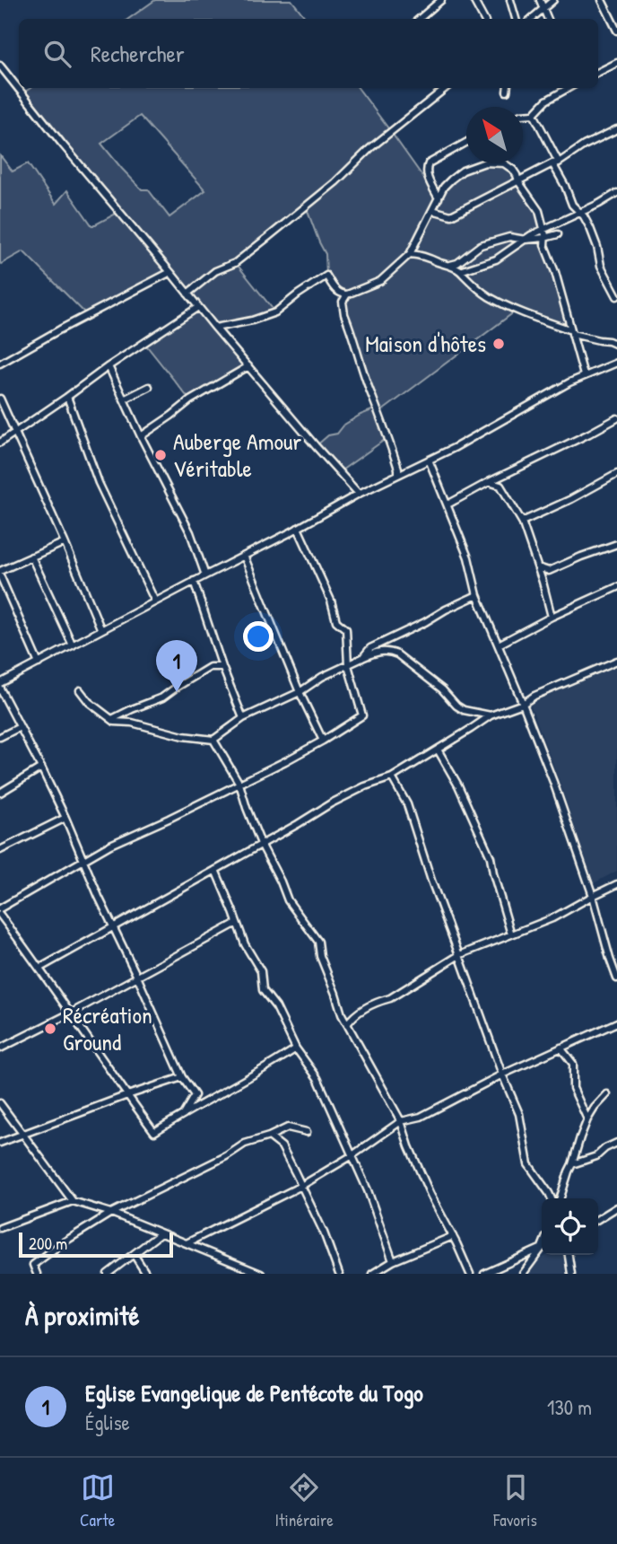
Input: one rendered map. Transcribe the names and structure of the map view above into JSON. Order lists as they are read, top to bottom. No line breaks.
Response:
{"places":["Maison d'hôtes","Auberge Amour Véritable","Récréation Ground"],"scale_bar":"200 m","north":"top left","page":{"search":"Rechercher","pins":"1","scale":"200 m","heading":"À proximité","list":[{"mark":"1","name":"Eglise Evangelique de Pentécote du Togo","note":"Église","value":"130 m"}],"nav":["Carte","Itinéraire","Favoris"]}}
